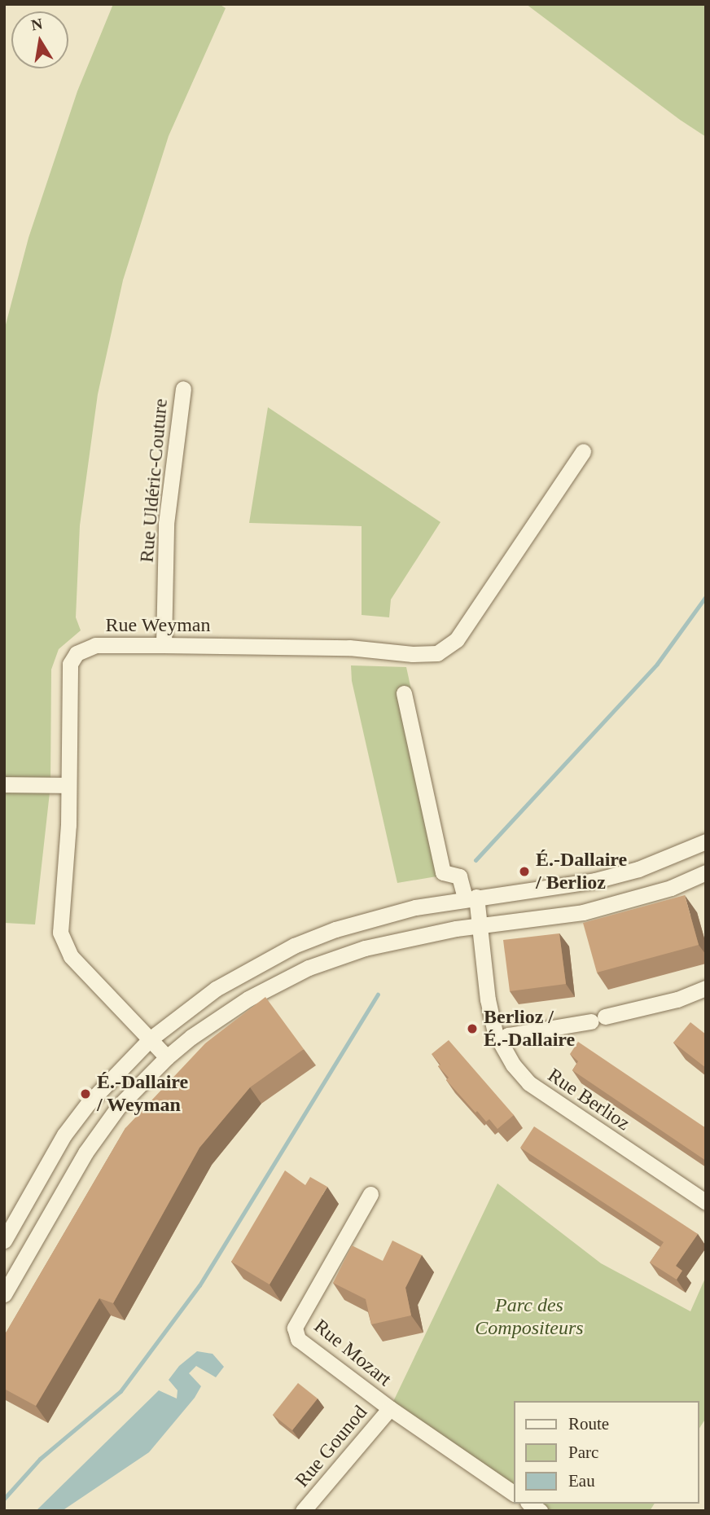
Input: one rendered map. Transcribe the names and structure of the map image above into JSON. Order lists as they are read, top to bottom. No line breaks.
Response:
{"streets":{"street":["Rue Uldéric-Couture","Rue Weyman","Rue Berlioz","Rue Mozart","Rue Gounod"]},"crossings":[["Rue Uldéric-Couture","Rue Weyman"],["Rue Mozart","Rue Gounod"]],"parks":["Parc des Compositeurs"],"places":["É.-Dallaire / Berlioz","Berlioz / É.-Dallaire","É.-Dallaire / Weyman"],"legend":["Route","Parc","Eau"],"north":"top"}
